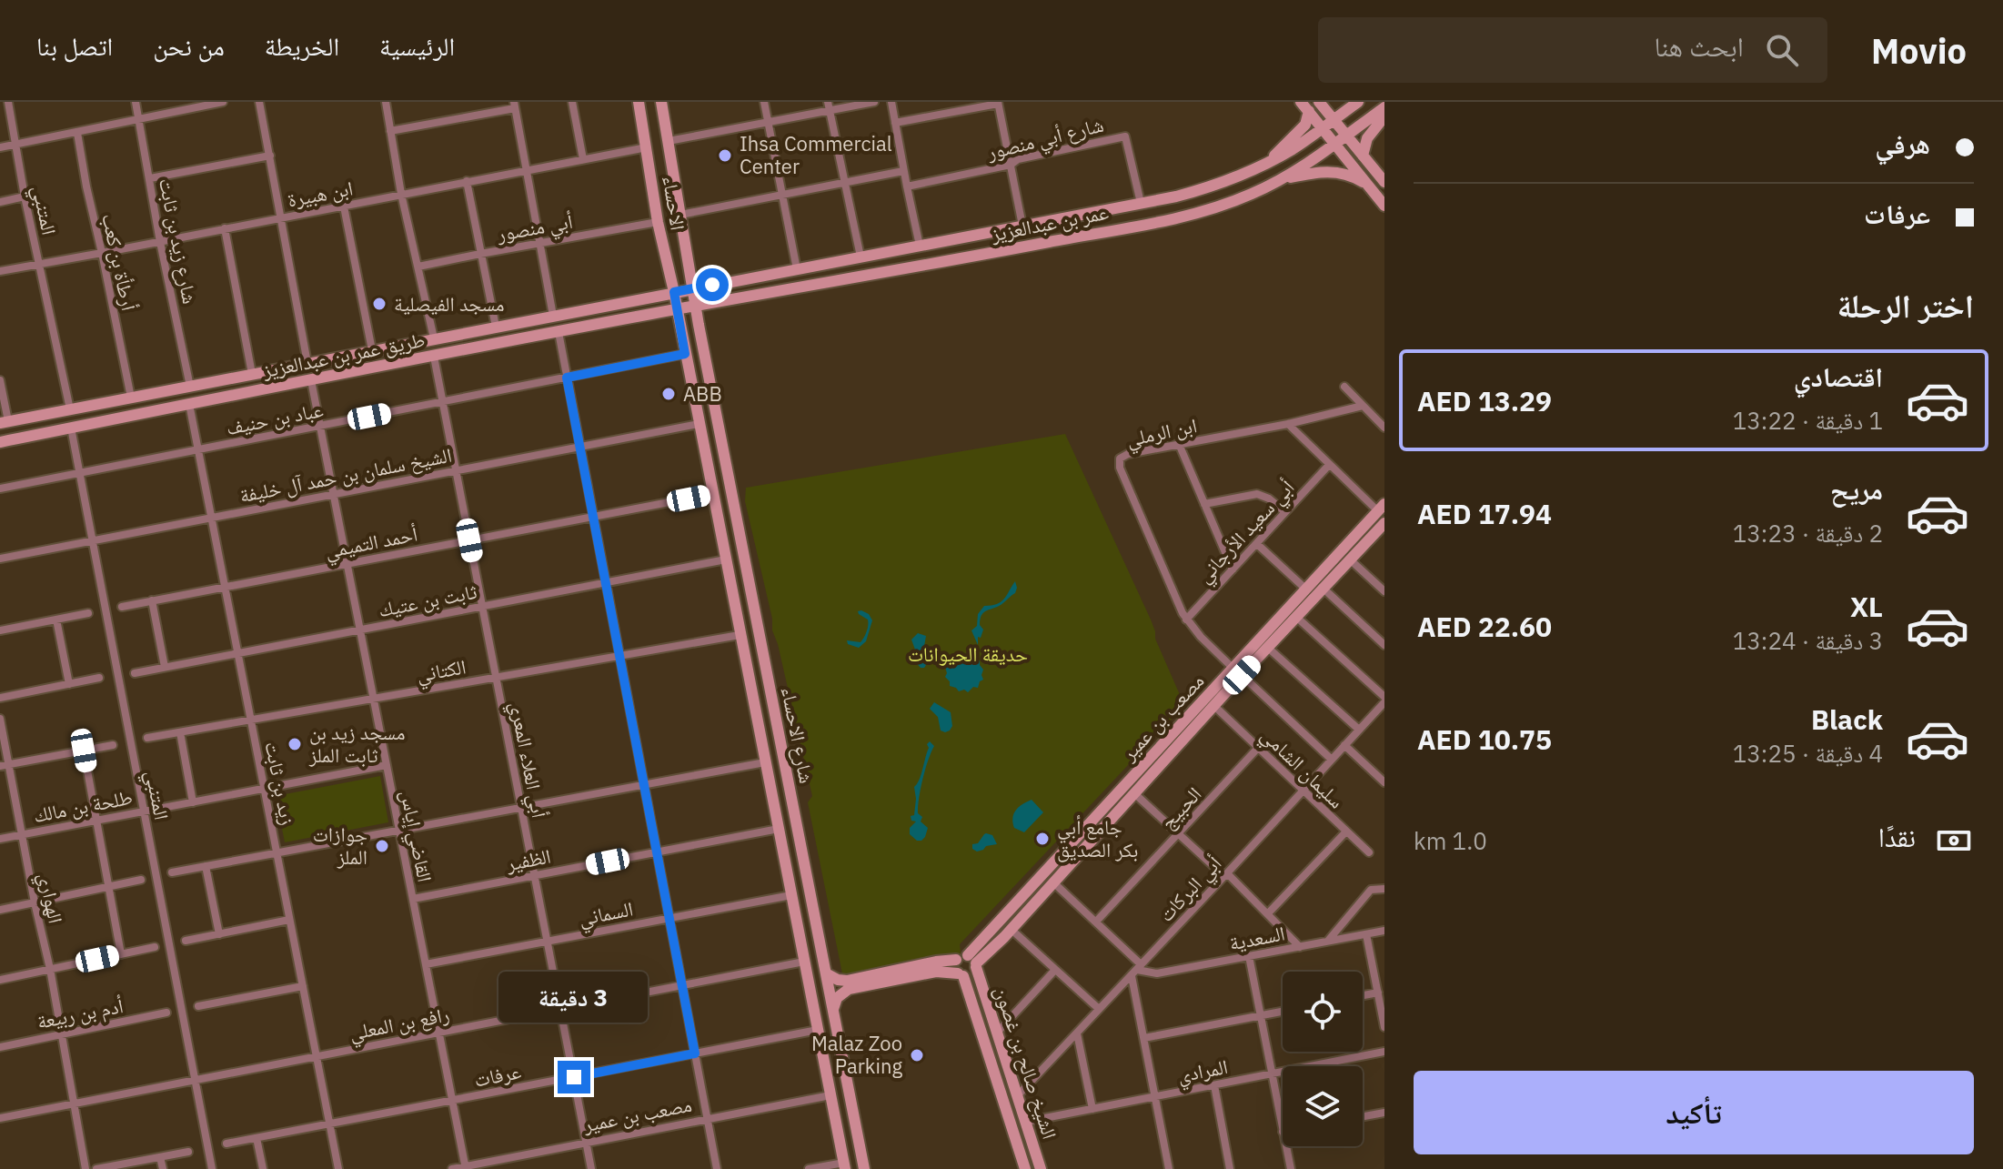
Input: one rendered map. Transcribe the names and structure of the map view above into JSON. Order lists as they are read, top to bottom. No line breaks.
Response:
{"streets":{"main road":["الاحساء","عمر بن عبدالعزيز","طريق عمر بن عبدالعزيز","مصعب بن عمير","شارع الاحساء","الشيخ صالح بن غصون"],"street":["شارع أبي منصور","ابن هبيرة","المتنبي","أبي منصور","شارع زيد بن ثابت","أرطأة بن كعب","عباد بن حنيف","ابن الرملي","الشيخ سلمان بن حمد آل خليفة","أبي سعيد الأرجاني","أحمد التميمي","ثابت بن عتيك","الكتاني","أبي العلاء المعري","سليمان الشامي","زيد بن ثابت","طلحة بن مالك","الحبيج","القاضي إياس","الظفير","أبي البركات","الهواري","السماني","السعدية","أدم بن ربيعة","رافع بن المعلي","المرادي","عرفات"]},"crossings":[["شارع أبي منصور","عمر بن عبدالعزيز"],["ابن هبيرة","الاحساء"],["ابن هبيرة","المتنبي"],["ابن هبيرة","شارع زيد بن ثابت"],["ابن هبيرة","أرطأة بن كعب"],["الاحساء","عمر بن عبدالعزيز"],["الاحساء","أبي منصور"],["الاحساء","طريق عمر بن عبدالعزيز"],["الاحساء","شارع الاحساء"],["المتنبي","طريق عمر بن عبدالعزيز"],["المتنبي","عباد بن حنيف"],["المتنبي","الشيخ سلمان بن حمد آل خليفة"],["المتنبي","طلحة بن مالك"],["المتنبي","رافع بن المعلي"],["عمر بن عبدالعزيز","طريق عمر بن عبدالعزيز"],["عمر بن عبدالعزيز","شارع الاحساء"],["شارع زيد بن ثابت","طريق عمر بن عبدالعزيز"],["أرطأة بن كعب","طريق عمر بن عبدالعزيز"],["طريق عمر بن عبدالعزيز","شارع الاحساء"],["طريق عمر بن عبدالعزيز","أبي العلاء المعري"],["طريق عمر بن عبدالعزيز","زيد بن ثابت"],["طريق عمر بن عبدالعزيز","القاضي إياس"],["عباد بن حنيف","شارع الاحساء"],["عباد بن حنيف","أبي العلاء المعري"],["عباد بن حنيف","زيد بن ثابت"],["عباد بن حنيف","القاضي إياس"],["ابن الرملي","أبي سعيد الأرجاني"],["ابن الرملي","مصعب بن عمير"],["ابن الرملي","أبي البركات"],["الشيخ سلمان بن حمد آل خليفة","شارع الاحساء"],["الشيخ سلمان بن حمد آل خليفة","أبي العلاء المعري"],["الشيخ سلمان بن حمد آل خليفة","زيد بن ثابت"],["الشيخ سلمان بن حمد آل خليفة","القاضي إياس"],["أحمد التميمي","شارع الاحساء"],["أحمد التميمي","أبي العلاء المعري"],["أحمد التميمي","زيد بن ثابت"],["أحمد التميمي","القاضي إياس"],["ثابت بن عتيك","شارع الاحساء"],["ثابت بن عتيك","أبي العلاء المعري"],["ثابت بن عتيك","زيد بن ثابت"],["ثابت بن عتيك","القاضي إياس"],["الكتاني","شارع الاحساء"],["الكتاني","أبي العلاء المعري"],["الكتاني","زيد بن ثابت"],["الكتاني","القاضي إياس"],["مصعب بن عمير","شارع الاحساء"],["مصعب بن عمير","أبي العلاء المعري"],["مصعب بن عمير","سليمان الشامي"],["مصعب بن عمير","القاضي إياس"],["مصعب بن عمير","الشيخ صالح بن غصون"],["شارع الاحساء","الظفير"],["شارع الاحساء","السماني"],["شارع الاحساء","رافع بن المعلي"],["شارع الاحساء","عرفات"],["أبي العلاء المعري","الظفير"],["أبي العلاء المعري","السماني"],["أبي العلاء المعري","رافع بن المعلي"],["أبي العلاء المعري","عرفات"],["سليمان الشامي","الحبيج"],["سليمان الشامي","أبي البركات"],["زيد بن ثابت","طلحة بن مالك"],["زيد بن ثابت","رافع بن المعلي"],["زيد بن ثابت","عرفات"],["طلحة بن مالك","القاضي إياس"],["طلحة بن مالك","الهواري"],["القاضي إياس","الظفير"],["القاضي إياس","السماني"],["القاضي إياس","رافع بن المعلي"],["القاضي إياس","عرفات"],["أبي البركات","السعدية"],["أبي البركات","الشيخ صالح بن غصون"],["الهواري","أدم بن ربيعة"],["الهواري","رافع بن المعلي"],["الشيخ صالح بن غصون","المرادي"]],"parks":["حديقة الحيوانات"],"places":["Ihsa Commercial Center","مسجد الفيصلية","ABB","مسجد زيد بن ثابت الملز","جامع أبي بكر الصديق","جوازات الملز","Malaz Zoo Parking"],"page":{"header":"Movio","search":"ابحث هنا","nav":["الرئيسية","الخريطة","من نحن","اتصل بنا"],"banner":["هرفي","عرفات"],"heading":"اختر الرحلة","list":[{"name":"اقتصادي","note":"1 دقيقة · 13:22","value":"AED 13.29"},{"name":"مريح","note":"2 دقيقة · 13:23","value":"AED 17.94"},{"name":"XL","note":"3 دقيقة · 13:24","value":"AED 22.60"},{"name":"Black","note":"4 دقيقة · 13:25","value":"AED 10.75"}],"pay":["نقدًا","1.0 km"],"bubble":"3 دقيقة","buttons":"تأكيد"}}
